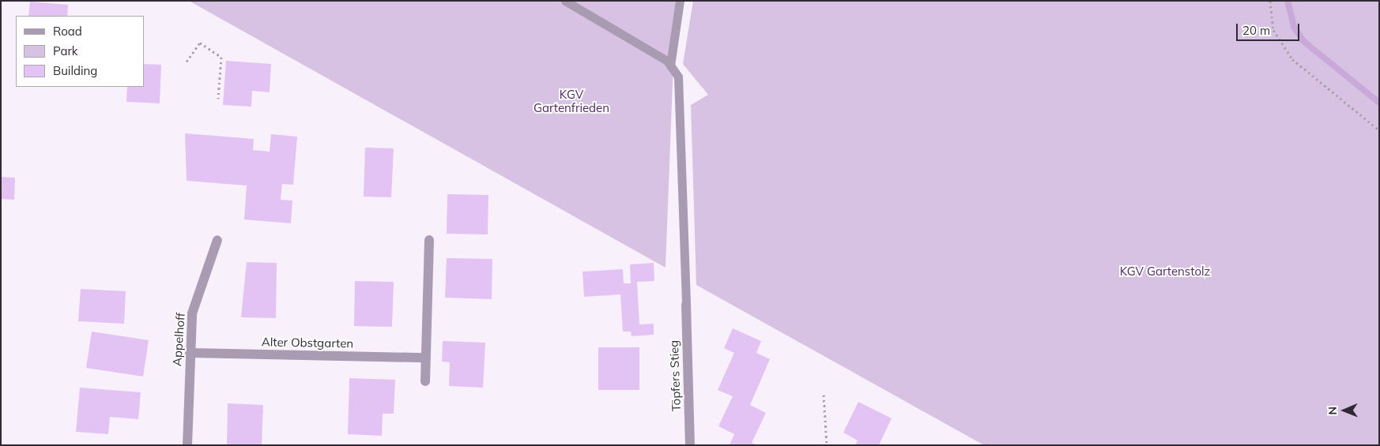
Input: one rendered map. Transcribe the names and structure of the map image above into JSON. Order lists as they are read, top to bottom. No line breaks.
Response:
{"streets":{"street":["Appelhoff","Alter Obstgarten","Töpfers Stieg"]},"crossings":[["Appelhoff","Alter Obstgarten"]],"parks":["KGV Gartenfrieden","KGV Gartenstolz"],"legend":["Road","Park","Building"],"scale_bar":"20 m","north":"left"}
